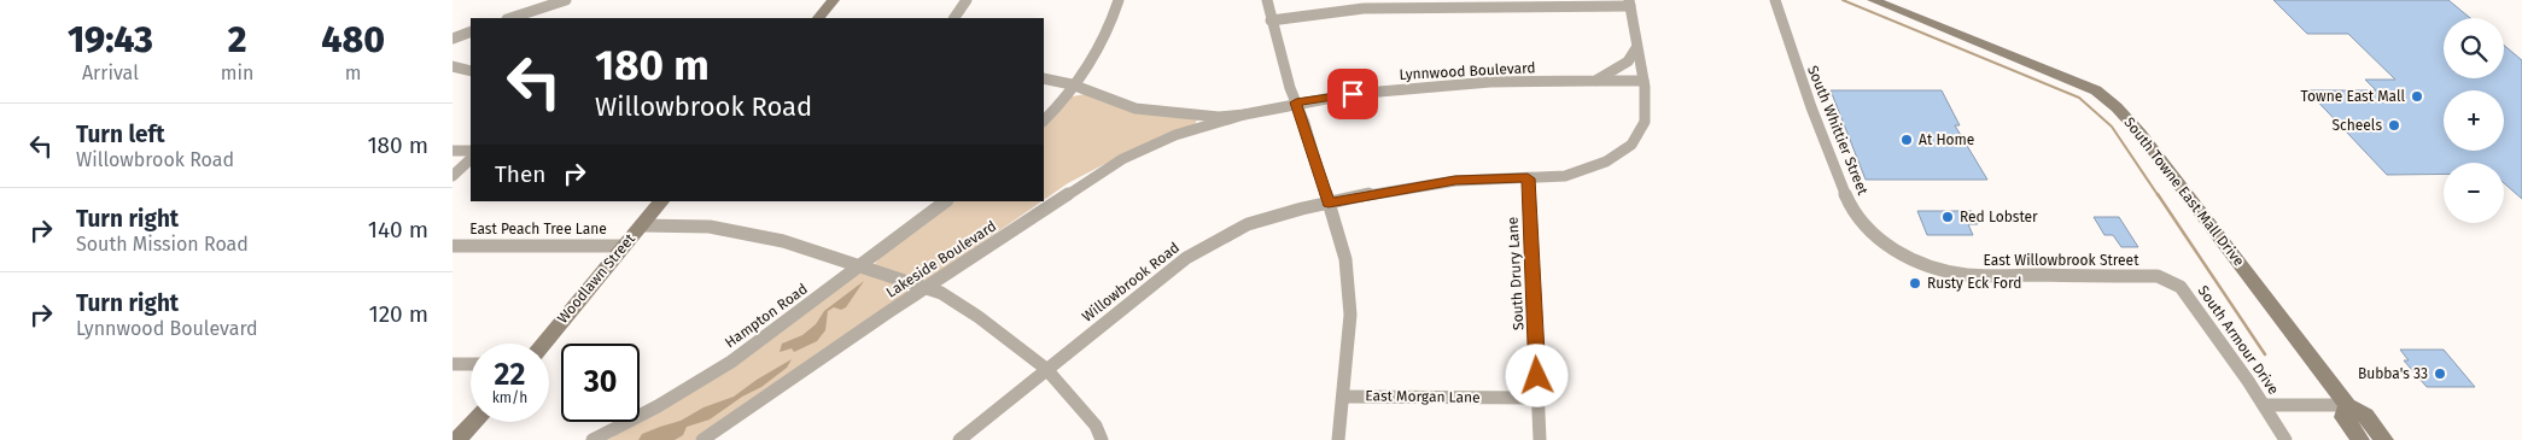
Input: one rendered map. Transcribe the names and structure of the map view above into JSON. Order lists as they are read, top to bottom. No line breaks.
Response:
{"streets":{"main road":["South Towne East Mall Drive","Woodlawn Street"],"street":["Lynnwood Boulevard","South Whittier Street","East Peach Tree Lane","Lakeside Boulevard","East Willowbrook Street","South Drury Lane","Willowbrook Road","Hampton Road","South Armour Drive","East Morgan Lane"]},"crossings":[["Lynnwood Boulevard","Lakeside Boulevard"],["Lynnwood Boulevard","Willowbrook Road"],["South Whittier Street","East Willowbrook Street"],["East Peach Tree Lane","Woodlawn Street"],["East Willowbrook Street","South Armour Drive"],["South Drury Lane","Willowbrook Road"],["South Drury Lane","East Morgan Lane"]],"places":["Towne East Mall","Scheels","At Home","Red Lobster","Rusty Eck Ford","Bubba's 33"],"page":{"eta":["19:43","Arrival","2","min","480","m"],"map_buttons":["+","−"],"turn":["180 m","Willowbrook Road"],"list":[{"name":"Turn left","note":"Willowbrook Road","value":"180 m"},{"name":"Turn right","note":"South Mission Road","value":"140 m"},{"name":"Turn right","note":"Lynnwood Boulevard","value":"120 m"}],"then":"Then","speed":"22 km/h","limit":"30"}}
